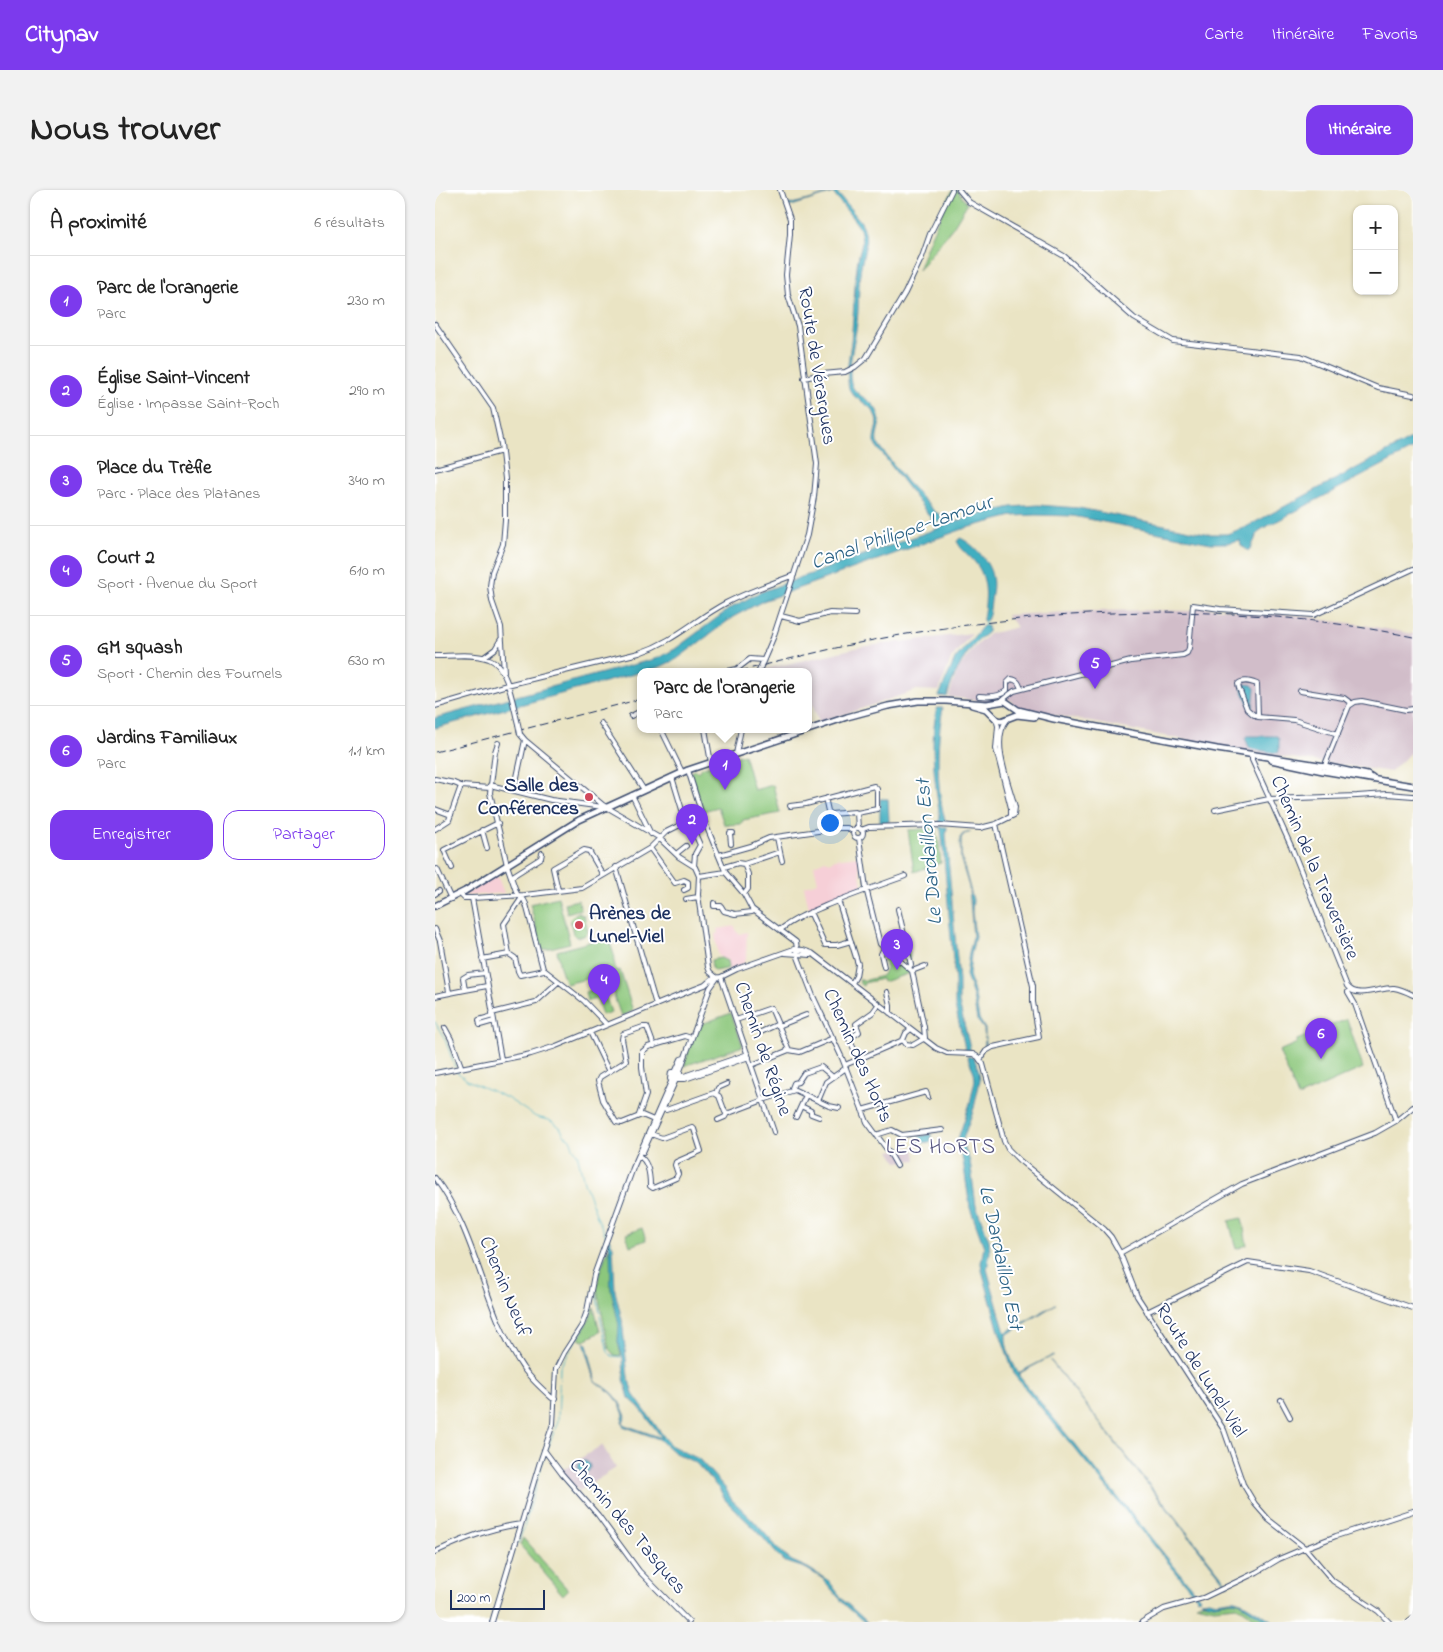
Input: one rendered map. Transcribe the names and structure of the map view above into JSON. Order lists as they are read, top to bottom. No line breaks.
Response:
{"streets":{"street":["Route de Vérargues","Chemin de la Traversière","Chemin de Régine","Chemin des Horts","Chemin Neuf","Route de Lunel-Viel","Chemin des Tasques"]},"districts":["LES HORTS"],"water":["Canal Philippe-Lamour","Le Dardaillon Est"],"places":["Salle des Conférences","Arènes de Lunel-Viel"],"scale_bar":"200 m","page":{"header":"Citynav","nav":["Carte","Itinéraire","Favoris"],"title":"Nous trouver","buttons":["Itinéraire",["Enregistrer","Partager"]],"heading":["À proximité","6 résultats"],"map_buttons":["+","−"],"list":[{"mark":"1","name":"Parc de l'Orangerie","note":"Parc","value":"230 m"},{"mark":"2","name":"Église Saint-Vincent","note":"Église · Impasse Saint-Roch","value":"290 m"},{"mark":"3","name":"Place du Trèfle","note":"Parc · Place des Platanes","value":"340 m"},{"mark":"4","name":"Court 2","note":"Sport · Avenue du Sport","value":"610 m"},{"mark":"5","name":"GM squash","note":"Sport · Chemin des Fournels","value":"630 m"},{"mark":"6","name":"Jardins Familiaux","note":"Parc","value":"1.1 km"}],"pins":["5","1","2","3","4","6"],"popup":["Parc de l'Orangerie","Parc"],"scale":"200 m"}}
